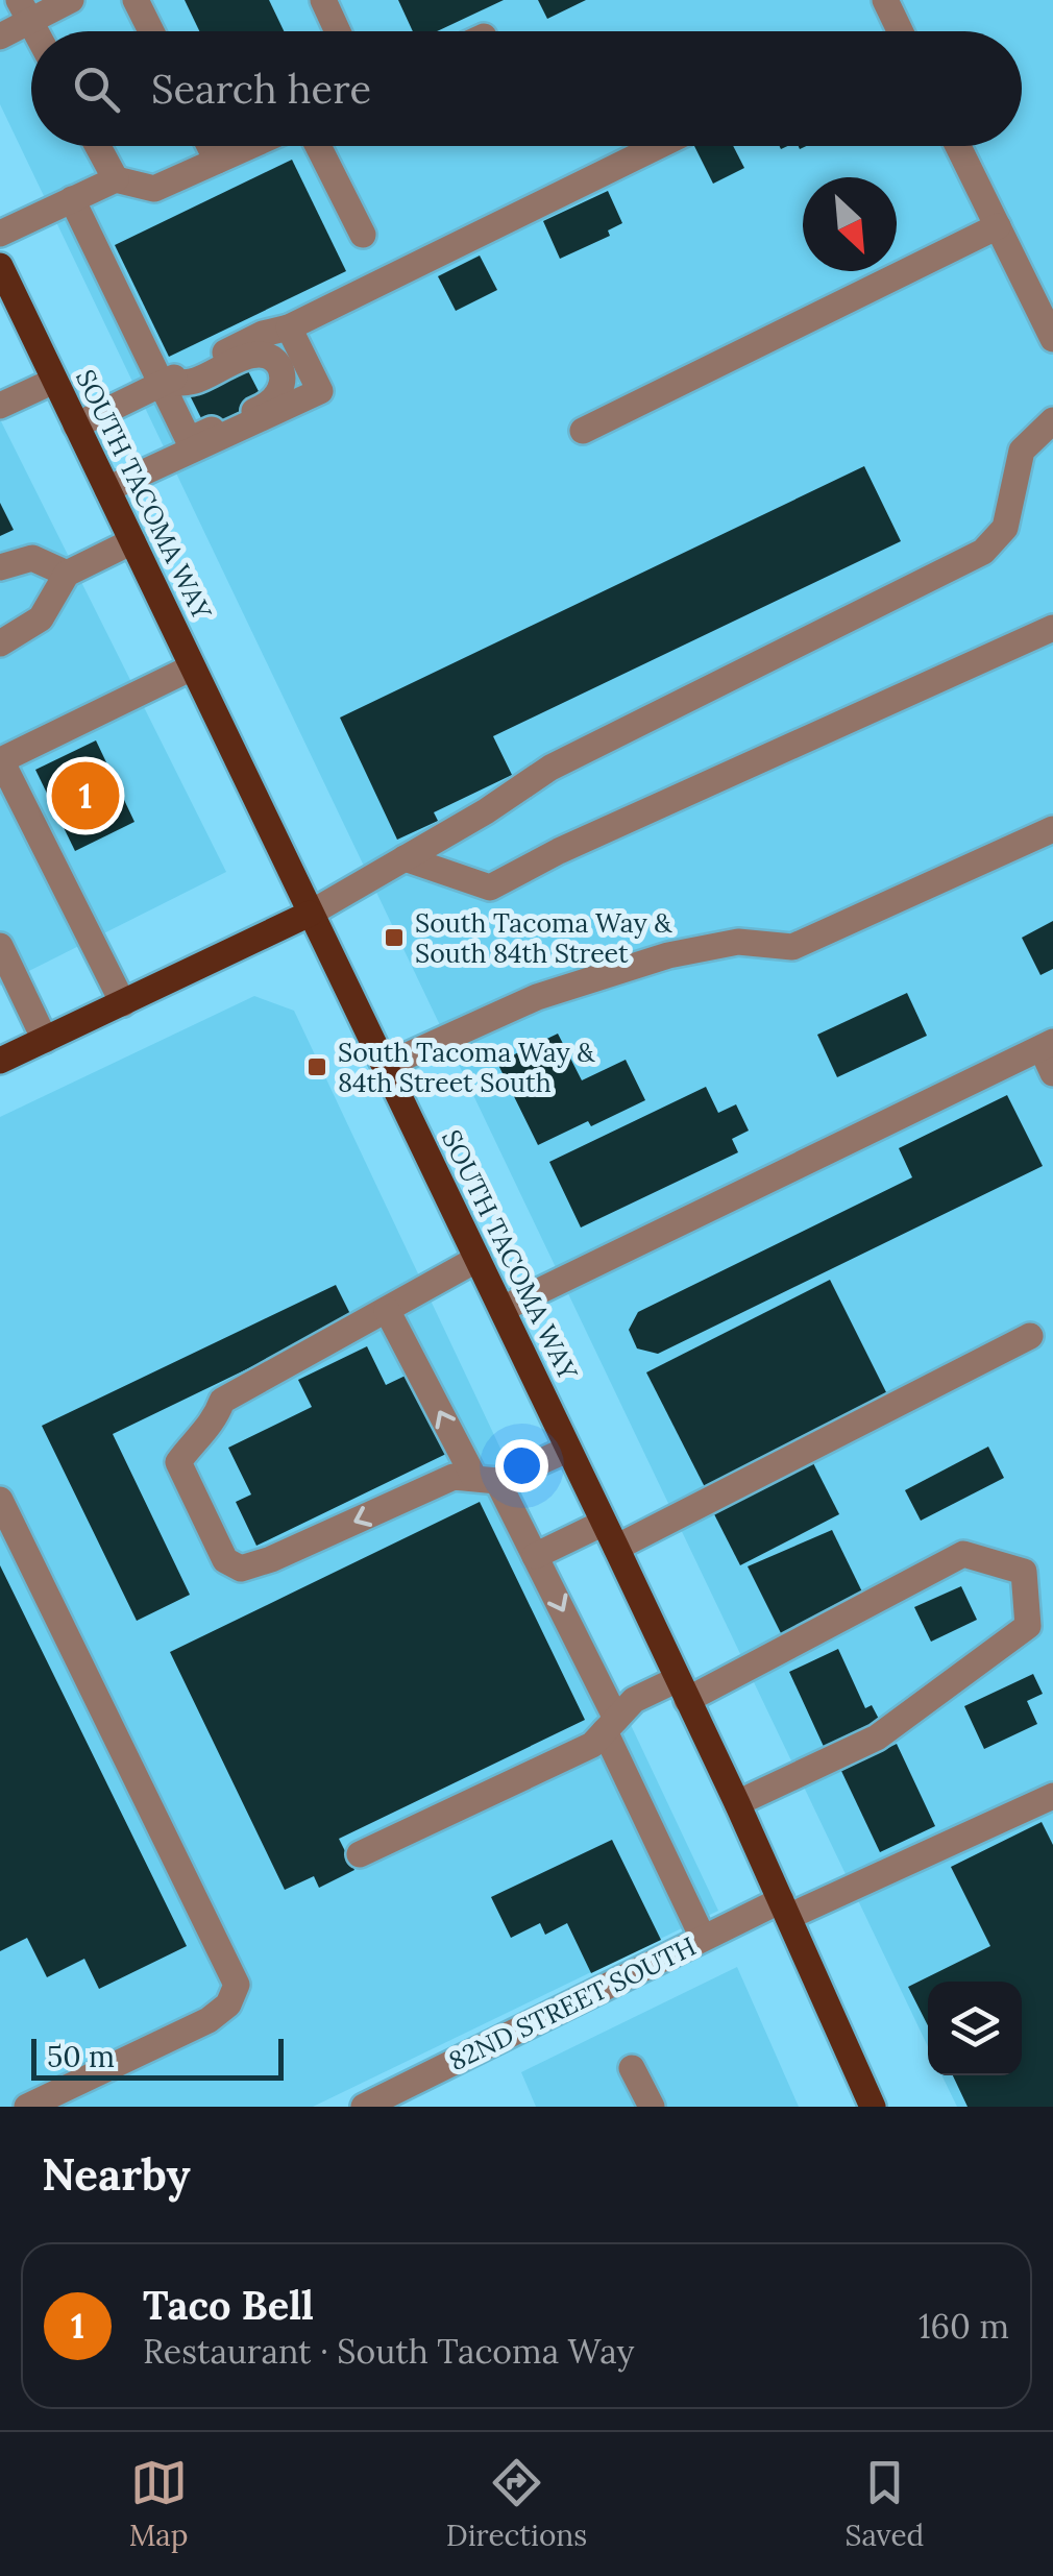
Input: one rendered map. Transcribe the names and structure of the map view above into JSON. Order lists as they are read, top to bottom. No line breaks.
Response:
{"streets":{"main road":["SOUTH TACOMA WAY"],"street":["82ND STREET SOUTH"]},"crossings":[["SOUTH TACOMA WAY","82ND STREET SOUTH"]],"places":{"transit":["South Tacoma Way & South 84th Street","South Tacoma Way & 84th Street South"]},"scale_bar":"50 m","north":"bottom right","page":{"search":"Search here","pins":"1","scale":"50 m","heading":"Nearby","list":[{"mark":"1","name":"Taco Bell","note":"Restaurant · South Tacoma Way","value":"160 m"}],"nav":["Map","Directions","Saved"]}}
